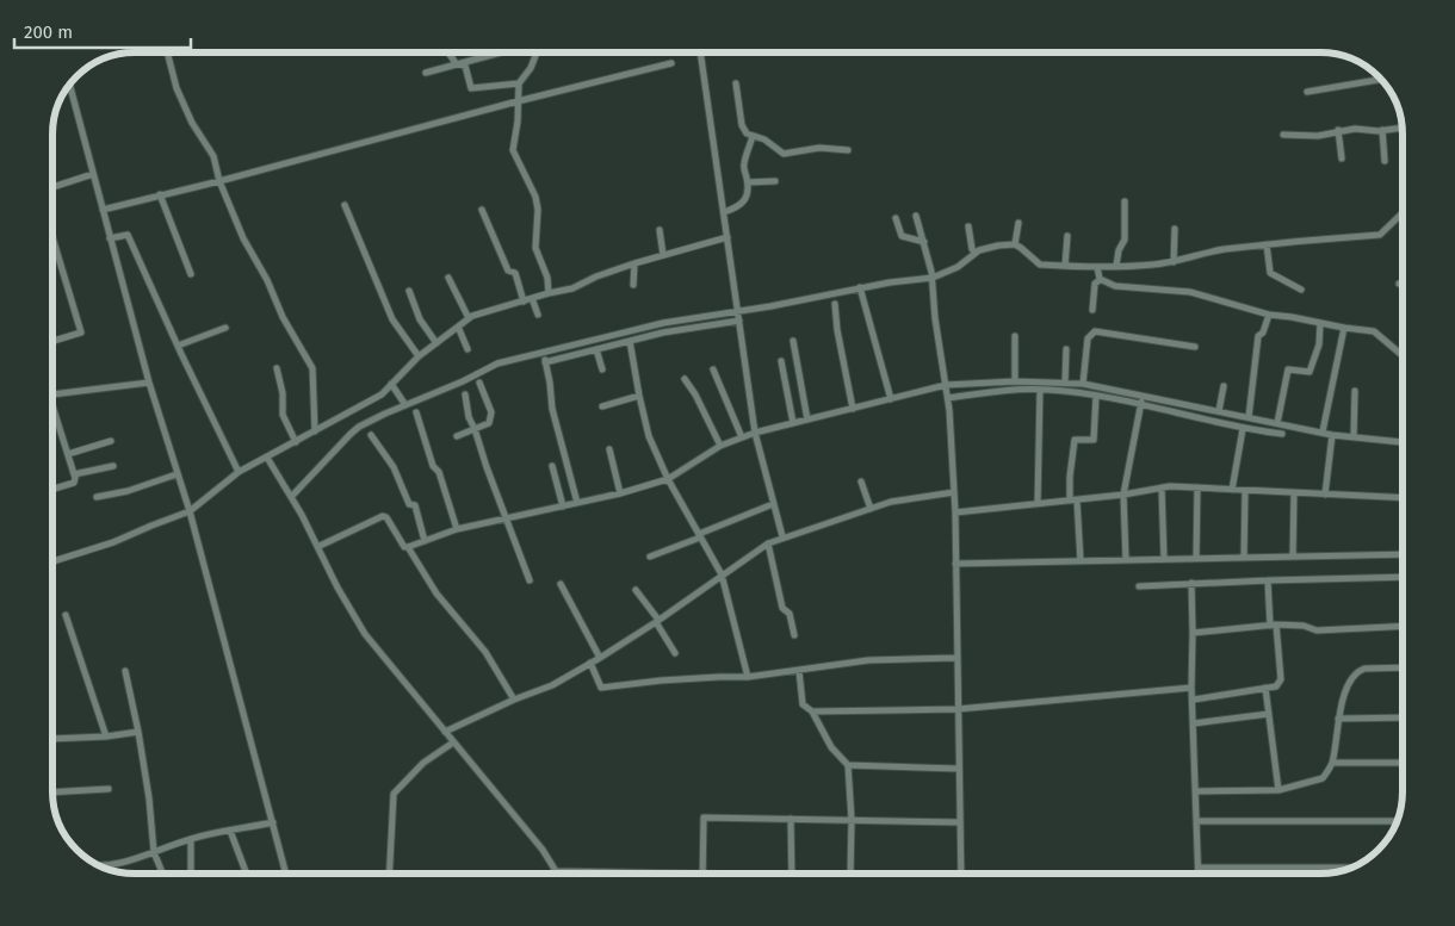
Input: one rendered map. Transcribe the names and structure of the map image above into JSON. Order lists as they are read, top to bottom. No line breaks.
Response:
{"scale_bar":"200 m"}
